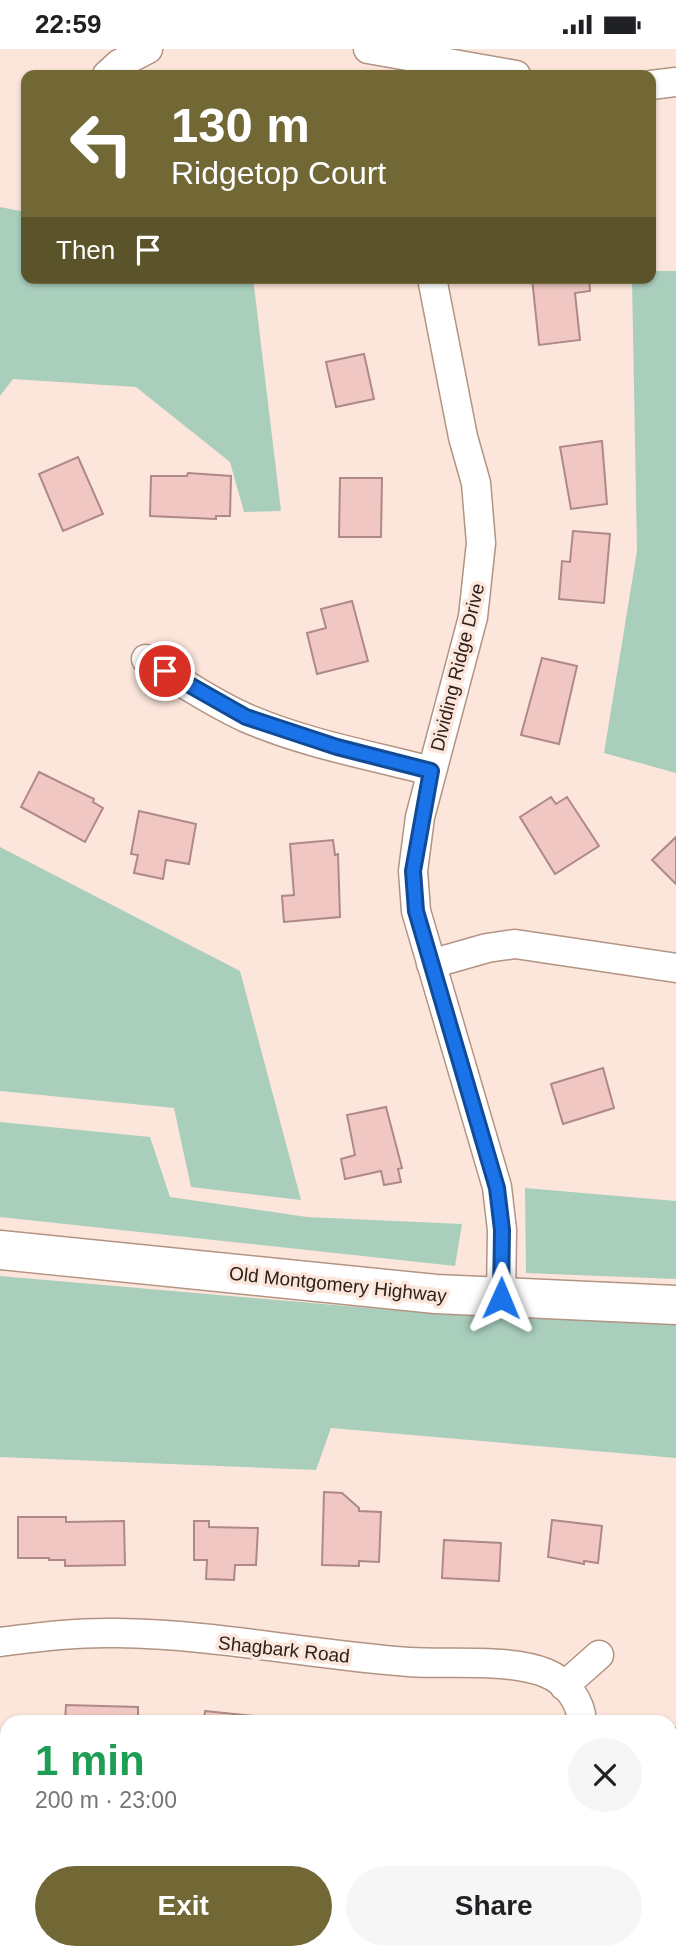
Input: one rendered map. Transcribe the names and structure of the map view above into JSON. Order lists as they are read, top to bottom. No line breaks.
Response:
{"streets":{"street":["Dividing Ridge Drive","Old Montgomery Highway","Shagbark Road"]},"crossings":[["Dividing Ridge Drive","Old Montgomery Highway"]],"page":{"status":"22:59","turn":["130 m","Ridgetop Court"],"then":"Then","heading":["1 min","200 m · 23:00"],"buttons":["Exit","Share"]}}
